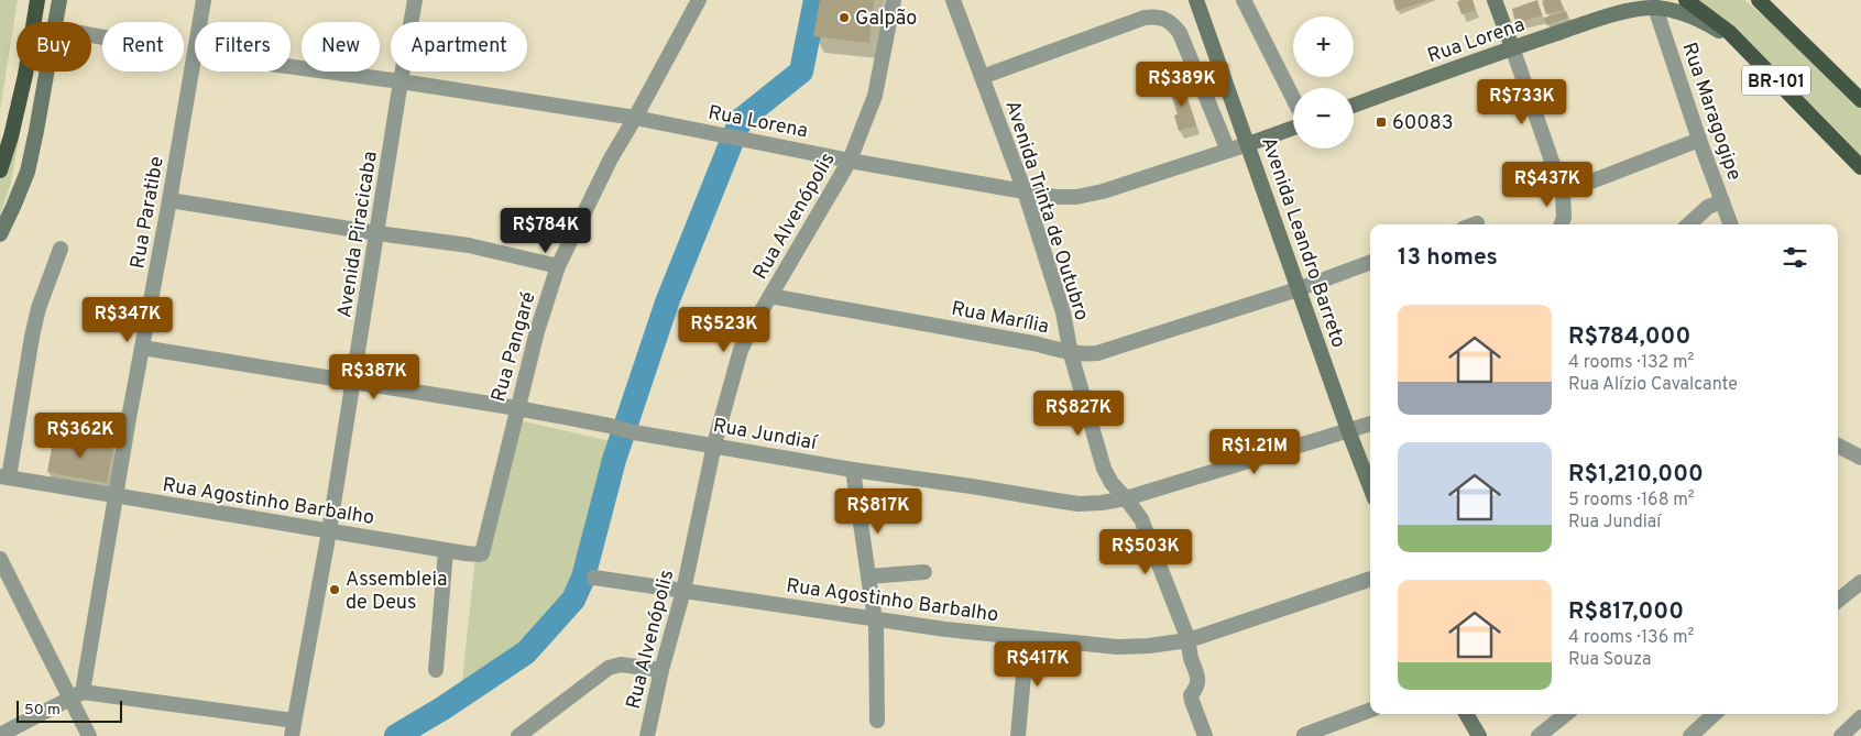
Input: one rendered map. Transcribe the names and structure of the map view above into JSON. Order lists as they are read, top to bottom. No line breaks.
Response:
{"streets":{"highway":["BR-101"],"main road":["Rua Lorena","Avenida Leandro Barreto"],"street":["Rua Maragogipe","Avenida Trinta de Outubro","Rua Paratibe","Rua Alvenópolis","Avenida Piracicaba","Rua Marília","Rua Pangaré","Rua Jundiaí","Rua Agostinho Barbalho"]},"crossings":[["Rua Lorena","BR-101"],["Rua Lorena","Rua Maragogipe"],["Rua Lorena","Avenida Trinta de Outubro"],["Rua Lorena","Rua Alvenópolis"],["Rua Lorena","Avenida Piracicaba"],["Rua Lorena","Avenida Leandro Barreto"],["Rua Lorena","Rua Pangaré"],["Avenida Trinta de Outubro","Rua Marília"],["Avenida Trinta de Outubro","Rua Jundiaí"],["Avenida Trinta de Outubro","Rua Agostinho Barbalho"],["Rua Paratibe","Rua Jundiaí"],["Rua Paratibe","Rua Agostinho Barbalho"],["Rua Alvenópolis","Rua Marília"],["Rua Alvenópolis","Rua Jundiaí"],["Rua Alvenópolis","Rua Agostinho Barbalho"],["Avenida Piracicaba","Rua Jundiaí"],["Avenida Piracicaba","Rua Agostinho Barbalho"],["Avenida Leandro Barreto","Rua Marília"],["Avenida Leandro Barreto","Rua Jundiaí"],["Rua Pangaré","Rua Jundiaí"],["Rua Pangaré","Rua Agostinho Barbalho"]],"places":{"other":["Galpão","Assembleia de Deus"],"transit":["60083"]},"scale_bar":"50 m","page":{"map_buttons":["+","−"],"chip":["Buy","Rent","Filters","New","Apartment"],"price":["R$389K","R$733K","R$437K","R$784K","R$347K","R$523K","R$387K","R$827K","R$362K","R$1.21M","R$817K","R$503K","R$417K"],"heading":"13 homes","list":[{"name":"R$784,000","note":"4 rooms · 132 m² · Rua Alízio Cavalcante"},{"name":"R$1,210,000","note":"5 rooms · 168 m² · Rua Jundiaí"},{"name":"R$817,000","note":"4 rooms · 136 m² · Rua Souza"}],"scale":"50 m"}}
